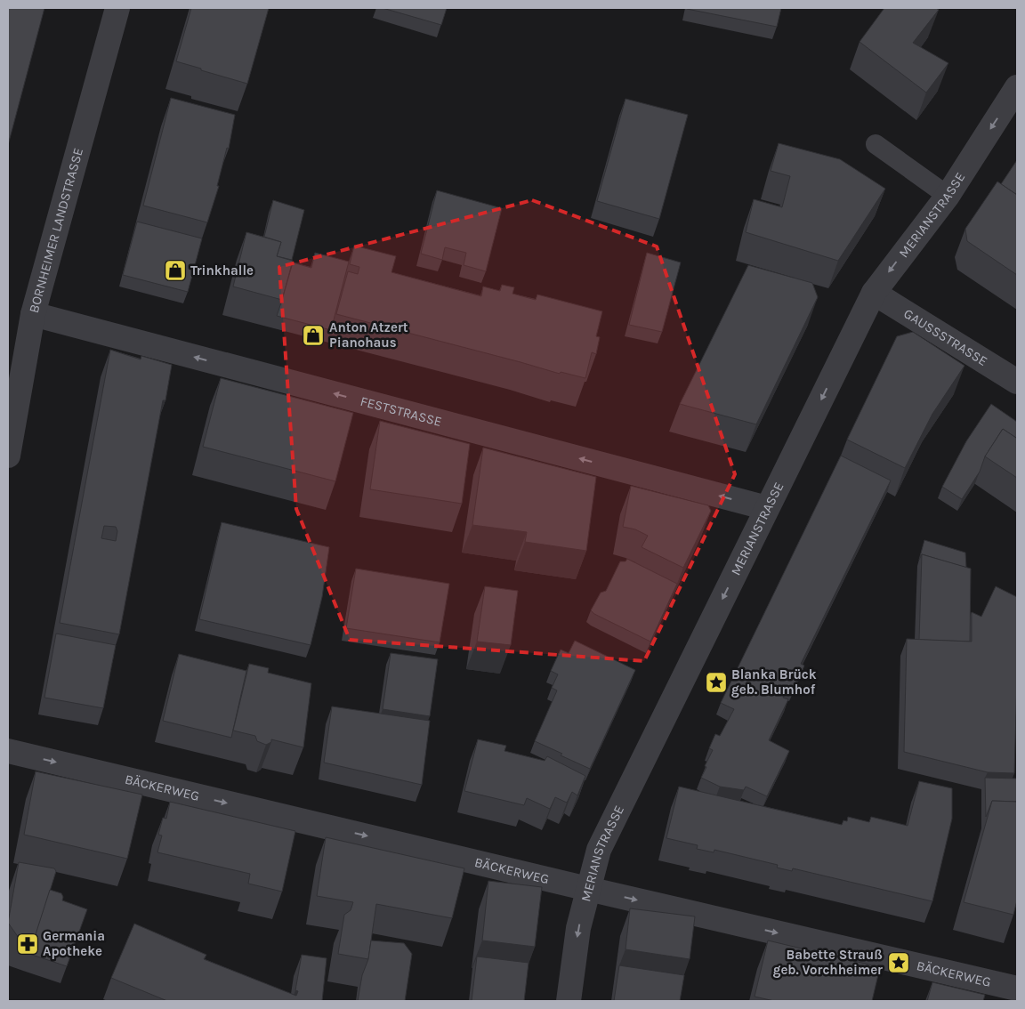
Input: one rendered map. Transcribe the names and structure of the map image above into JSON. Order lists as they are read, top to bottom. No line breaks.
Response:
{"streets":{"street":["MERIANSTRASSE","BORNHEIMER LANDSTRASSE","GAUSSSTRASSE","FESTSTRASSE","BÄCKERWEG"]},"crossings":[["MERIANSTRASSE","GAUSSSTRASSE"],["MERIANSTRASSE","FESTSTRASSE"],["MERIANSTRASSE","BÄCKERWEG"],["BORNHEIMER LANDSTRASSE","FESTSTRASSE"]],"one_way":["MERIANSTRASSE","FESTSTRASSE","BÄCKERWEG"],"places":{"shop":["Trinkhalle","Anton Atzert Pianohaus"],"place":["Blanka Brück geb. Blumhof","Babette Strauß geb. Vorchheimer"],"pharmacy":["Germania Apotheke"]}}
